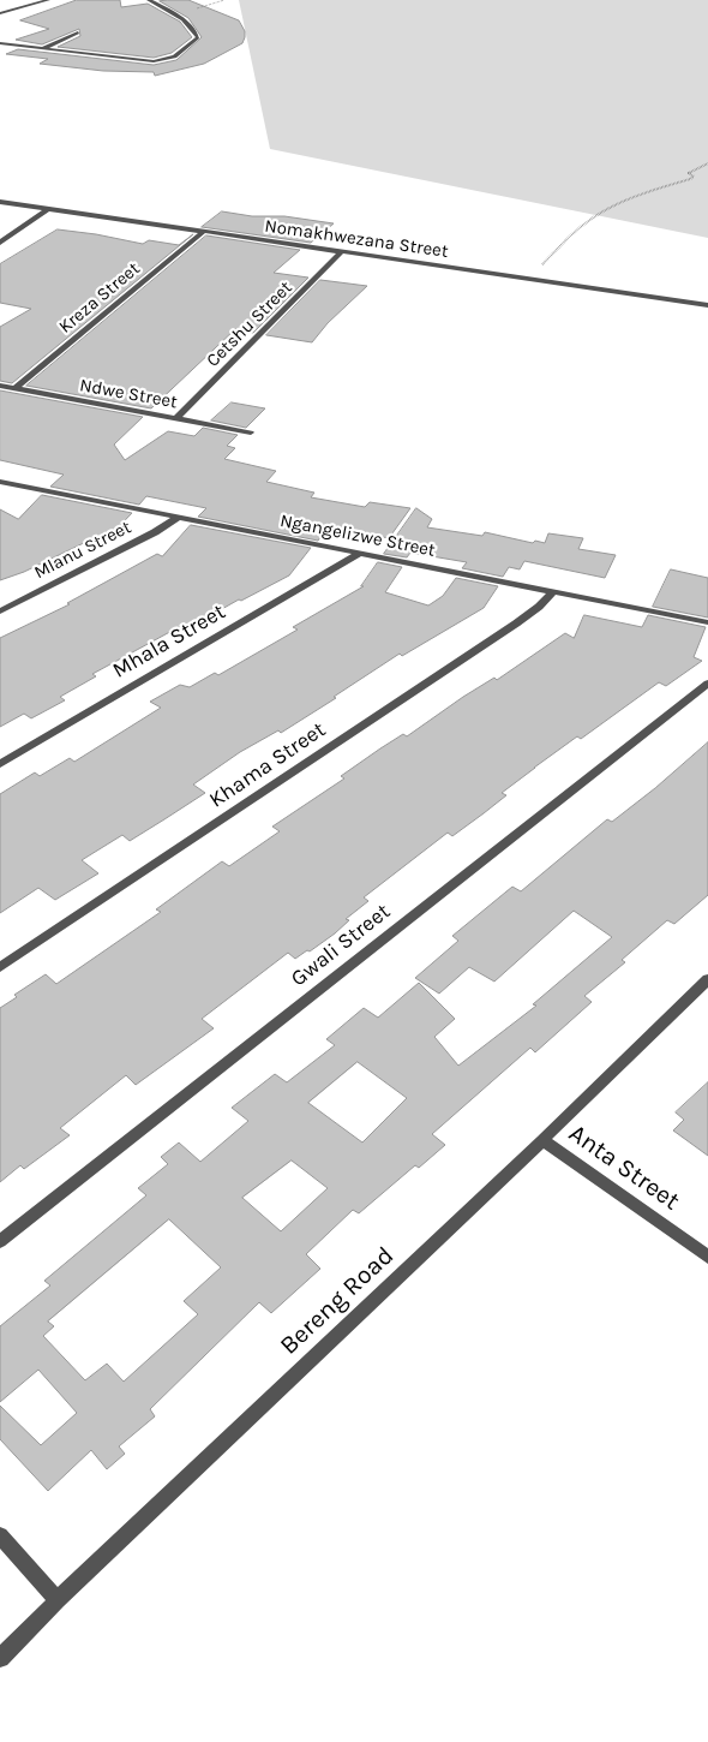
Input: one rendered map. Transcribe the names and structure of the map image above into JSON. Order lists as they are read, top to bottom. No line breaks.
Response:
{"streets":{"street":["Nomakhwezana Street","Kreza Street","Cetshu Street","Ndwe Street","Ngangelizwe Street","Mlanu Street","Mhala Street","Khama Street","Gwali Street","Anta Street","Bereng Road"]},"crossings":[["Nomakhwezana Street","Kreza Street"],["Nomakhwezana Street","Cetshu Street"],["Kreza Street","Ndwe Street"],["Cetshu Street","Ndwe Street"],["Ngangelizwe Street","Mlanu Street"],["Ngangelizwe Street","Mhala Street"],["Ngangelizwe Street","Khama Street"],["Anta Street","Bereng Road"]]}
